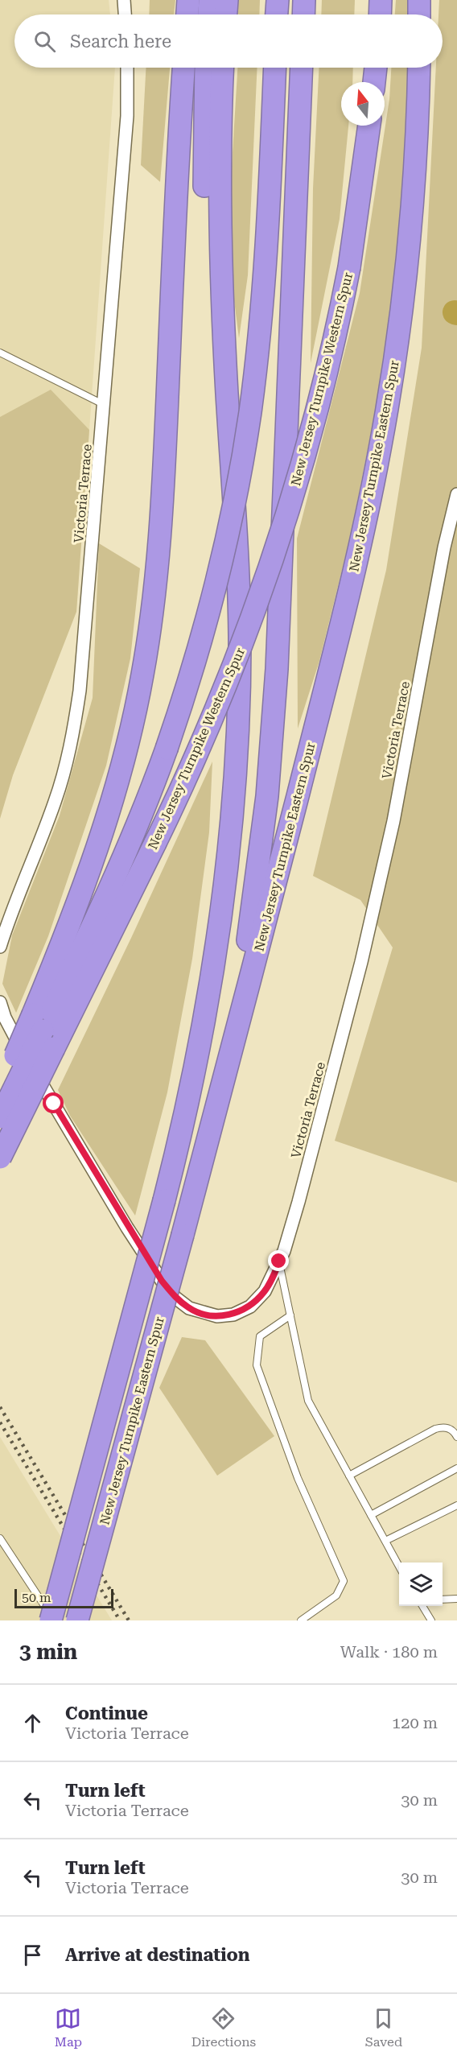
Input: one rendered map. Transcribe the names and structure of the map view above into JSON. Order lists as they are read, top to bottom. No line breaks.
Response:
{"streets":{"highway":["New Jersey Turnpike Western Spur","New Jersey Turnpike Eastern Spur"],"street":["Victoria Terrace"]},"scale_bar":"50 m","north":"top","page":{"search":"Search here","scale":"50 m","heading":["3 min","Walk · 180 m"],"list":[["Continue","Victoria Terrace","120 m"],["Turn left","Victoria Terrace","30 m"],["Turn left","Victoria Terrace","30 m"],"Arrive at destination"],"nav":["Map","Directions","Saved"]}}
